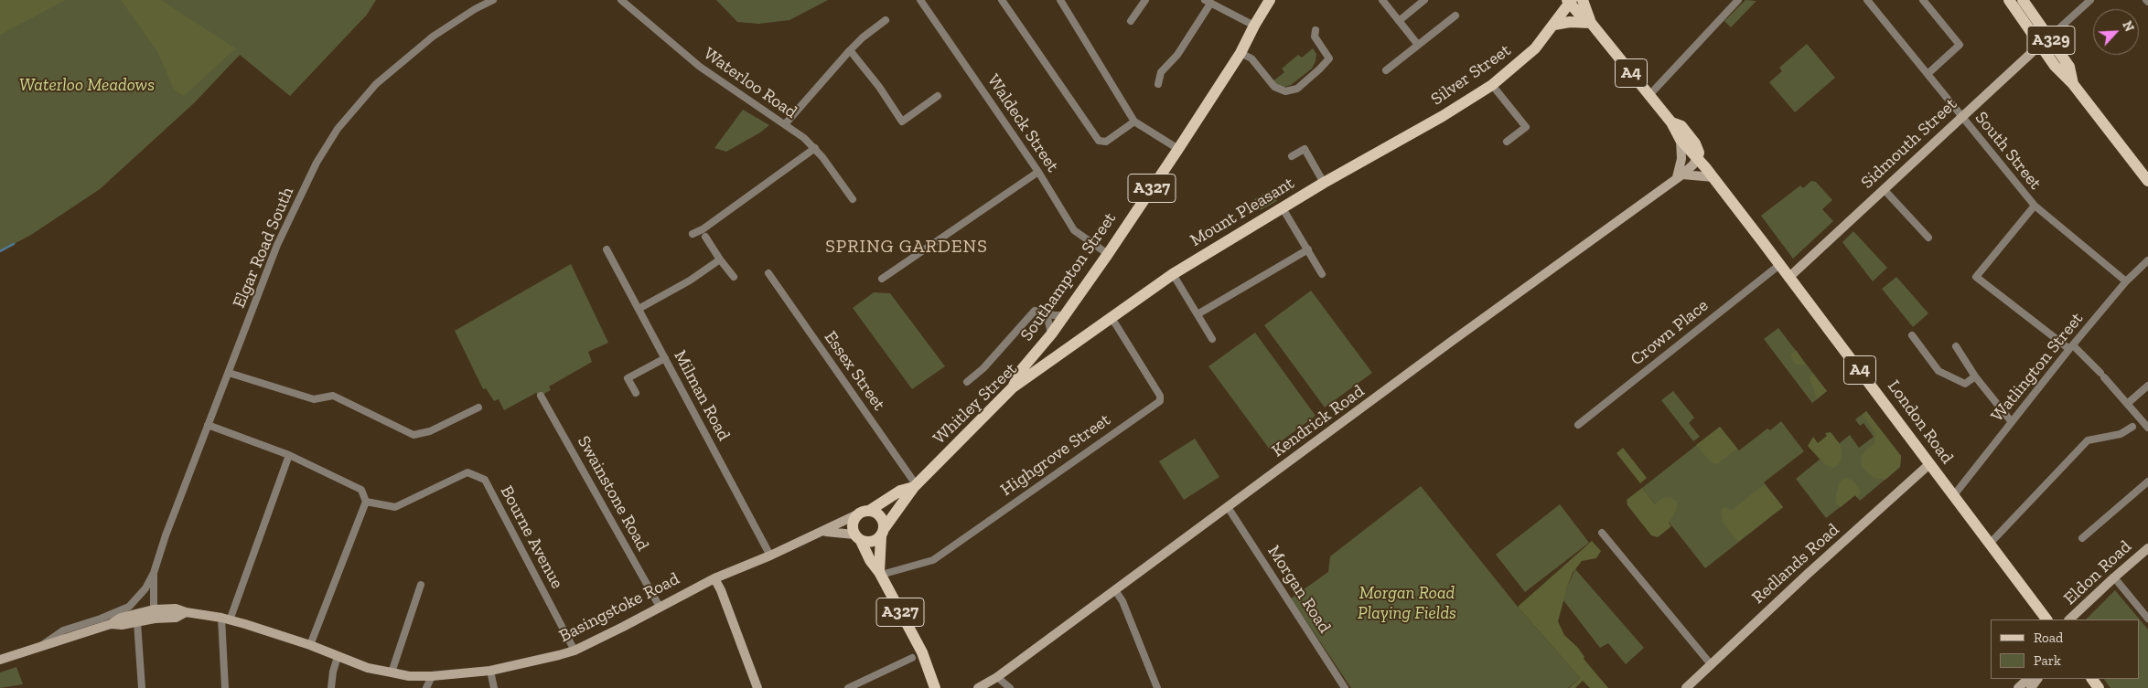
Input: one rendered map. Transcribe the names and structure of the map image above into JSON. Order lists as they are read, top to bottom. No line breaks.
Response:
{"streets":{"main road":["A329","A4","Silver Street","A327","Mount Pleasant","Southampton Street","Whitley Street","London Road"],"street":["Waterloo Road","Waldeck Street","Sidmouth Street","South Street","Elgar Road South","Crown Place","Watlington Street","Essex Street","Milman Road","Kendrick Road","Highgrove Street","Swainstone Road","Bourne Avenue","Redlands Road","Eldon Road","Morgan Road","Basingstoke Road"]},"crossings":[["A329","Sidmouth Street"],["Silver Street","Mount Pleasant"],["Silver Street","London Road"],["Waldeck Street","Southampton Street"],["Sidmouth Street","South Street"],["Sidmouth Street","London Road"],["South Street","Watlington Street"],["A327","Whitley Street"],["A327","Highgrove Street"],["Mount Pleasant","Whitley Street"],["Mount Pleasant","Highgrove Street"],["Elgar Road South","Basingstoke Road"],["Southampton Street","Whitley Street"],["Crown Place","London Road"],["Watlington Street","London Road"],["Essex Street","Whitley Street"],["Milman Road","Basingstoke Road"],["Whitley Street","Highgrove Street"],["Kendrick Road","London Road"],["Kendrick Road","Morgan Road"],["London Road","Redlands Road"],["Swainstone Road","Basingstoke Road"],["Bourne Avenue","Basingstoke Road"]],"districts":["SPRING GARDENS"],"parks":["Waterloo Meadows","Morgan Road Playing Fields"],"legend":["Road","Park"],"north":"top right"}
